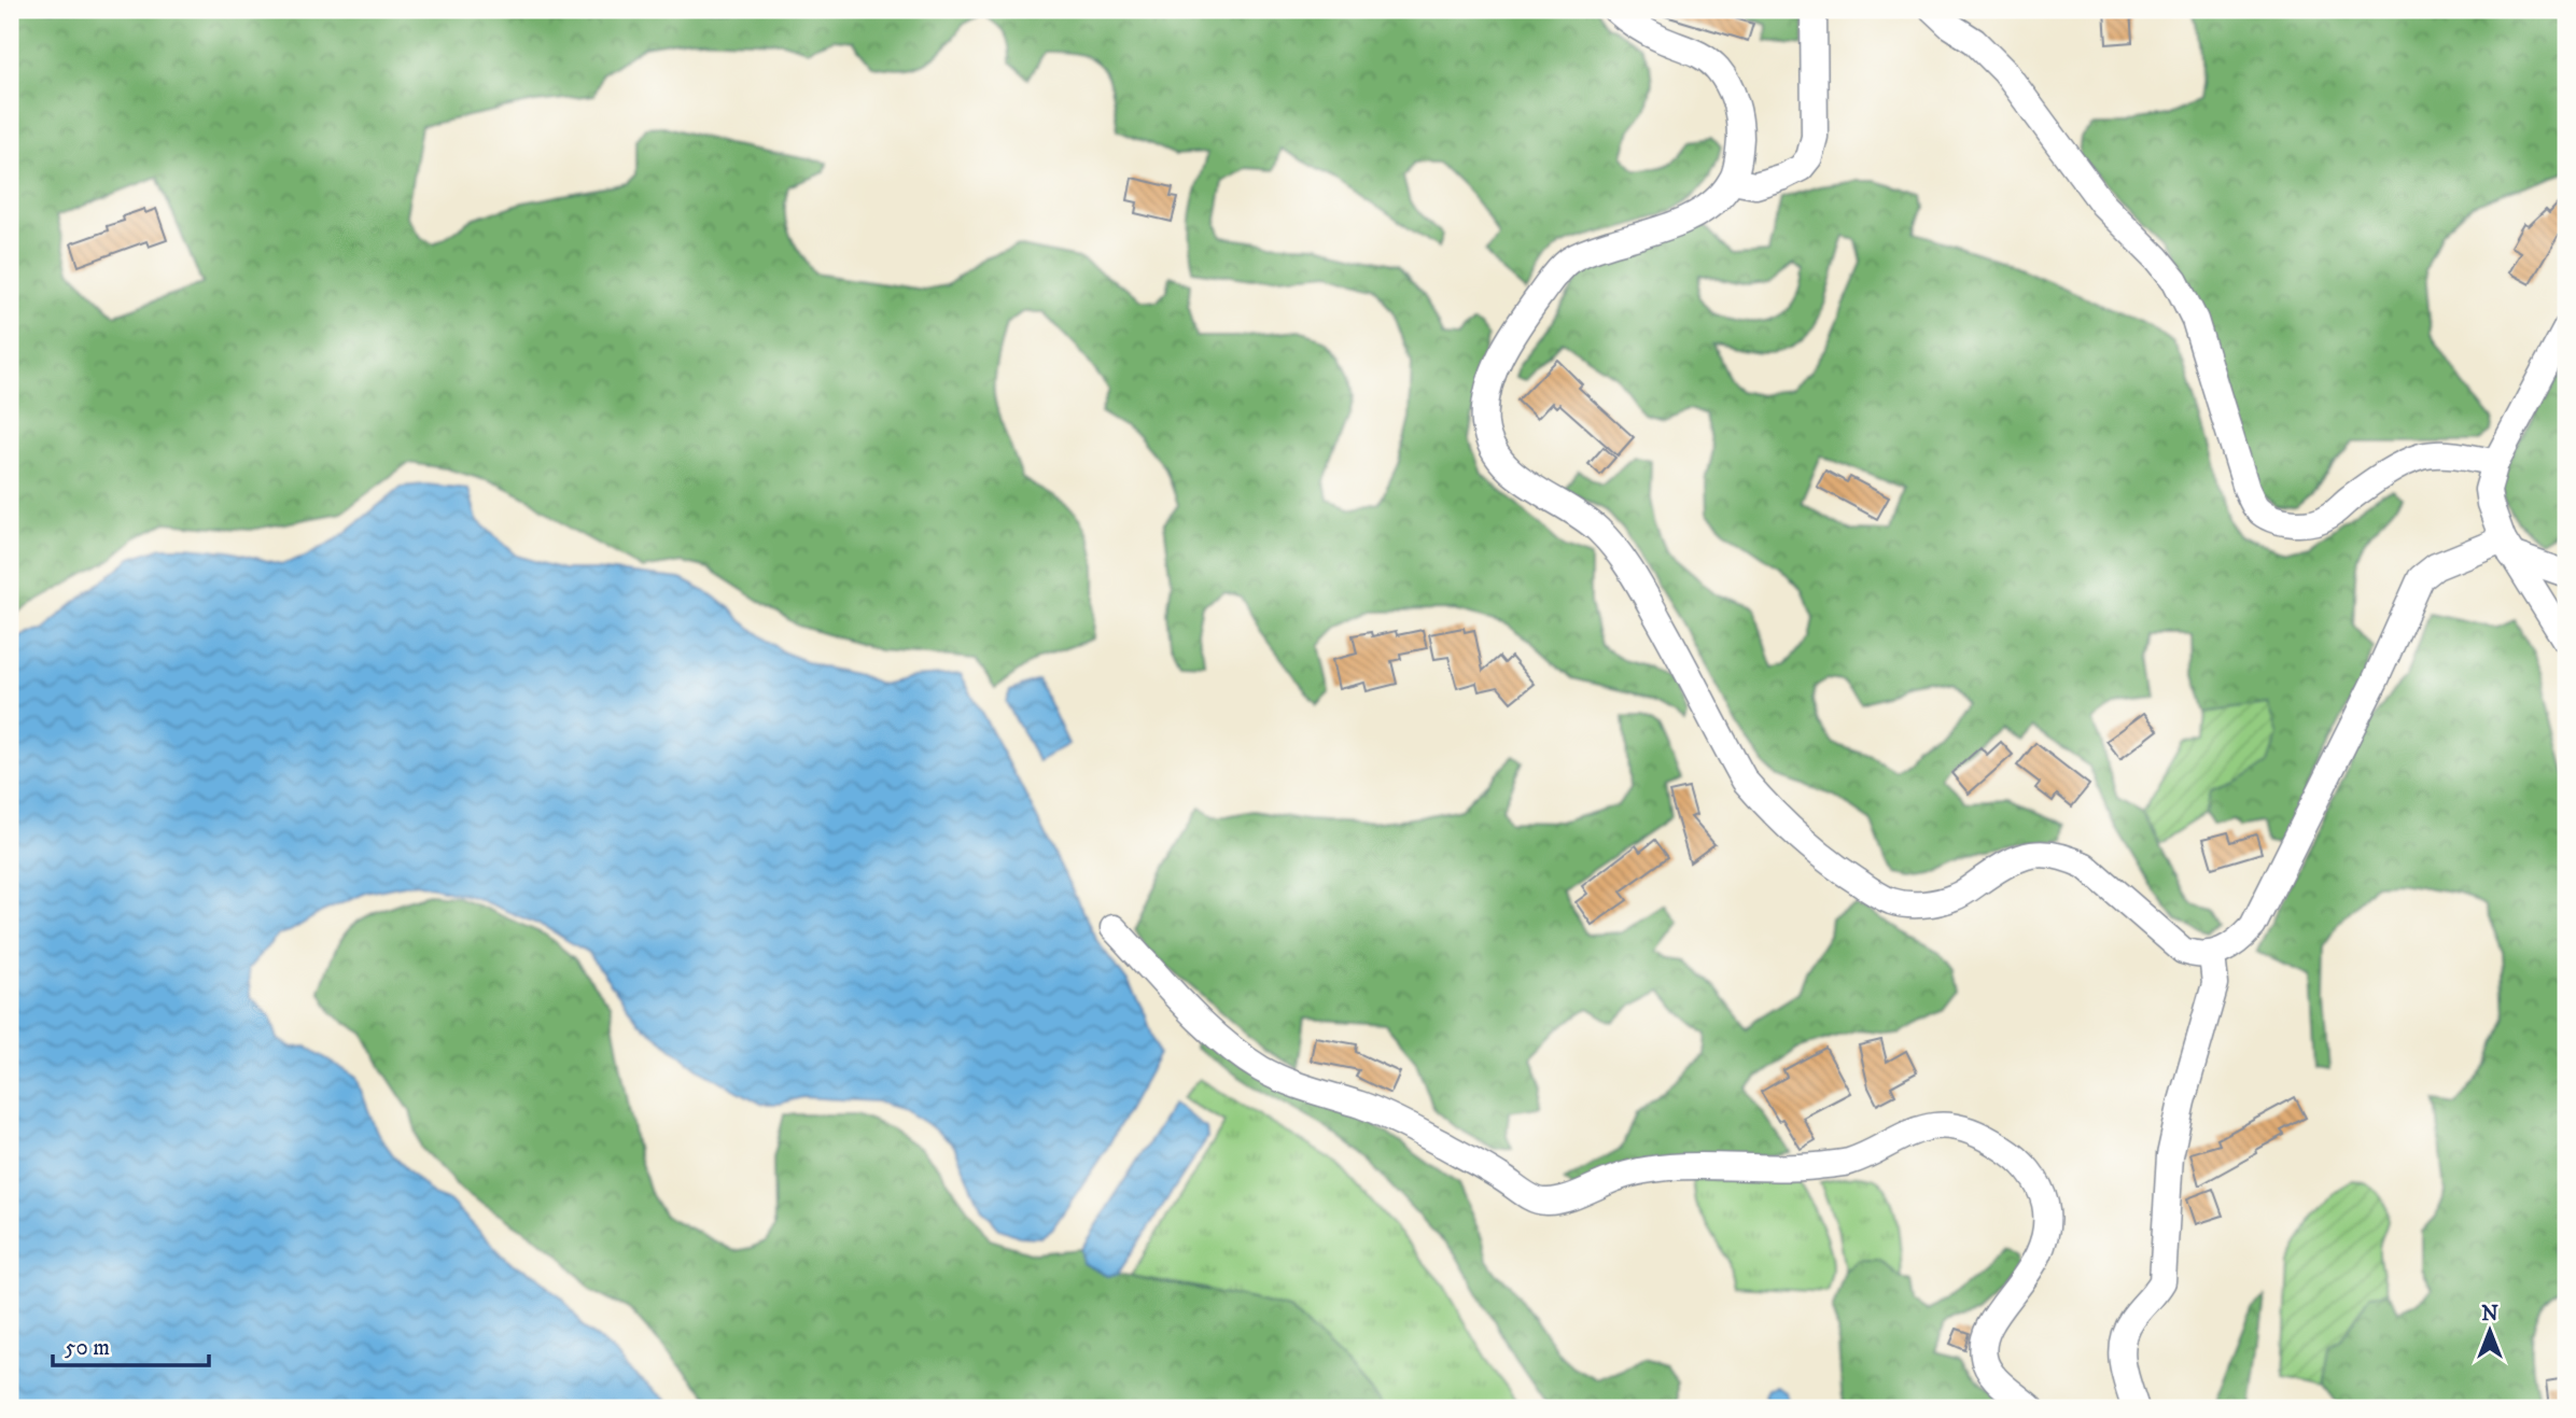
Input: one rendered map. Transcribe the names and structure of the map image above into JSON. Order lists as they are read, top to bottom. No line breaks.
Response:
{"scale_bar":"50 m","north":"top"}
